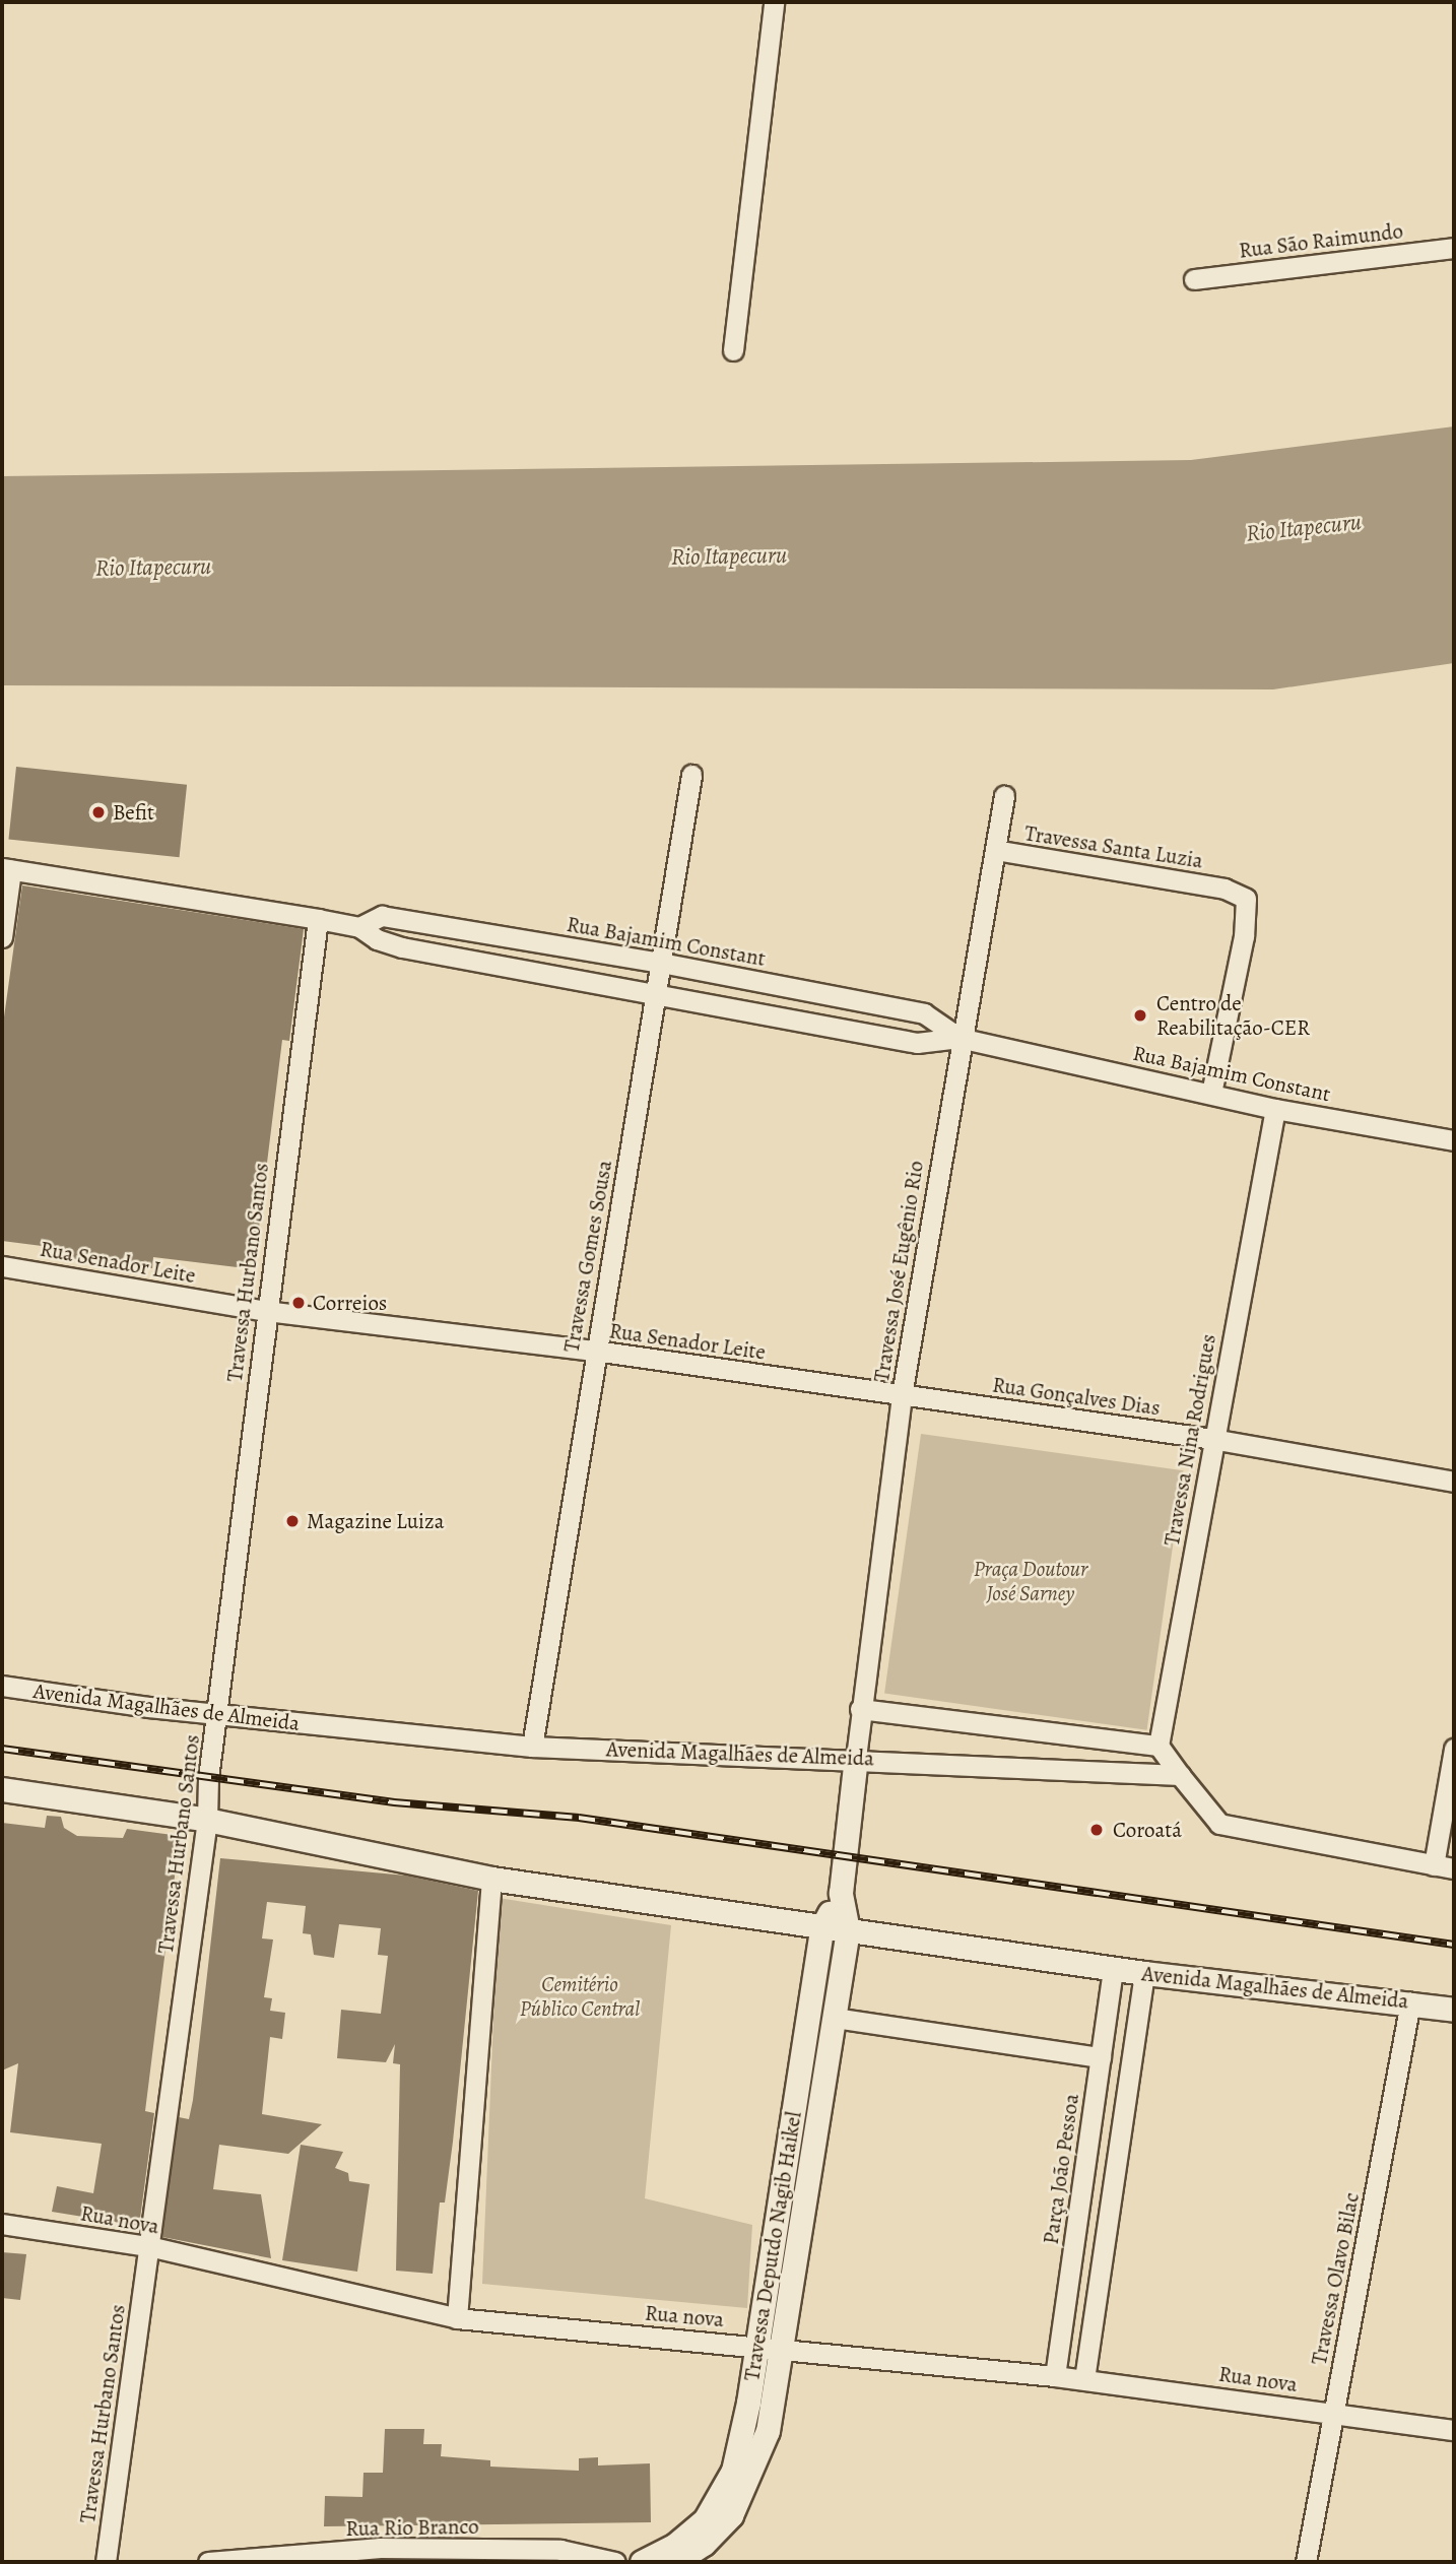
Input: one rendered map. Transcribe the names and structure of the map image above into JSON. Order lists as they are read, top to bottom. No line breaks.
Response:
{"streets":{"street":["Rua São Raimundo","Travessa Santa Luzia","Rua Bajamim Constant","Travessa Gomes Sousa","Rua Senador Leite","Travessa José Eugênio Rio","Travessa Hurbano Santos","Rua Gonçalves Dias","Travessa Nina Rodrigues","Avenida Magalhães de Almeida","Parça João Pessoa","Rua nova","Travessa Deputdo Nagib Haikel","Travessa Olavo Bilac","Rua Rio Branco"]},"crossings":[["Travessa Santa Luzia","Rua Bajamim Constant"],["Travessa Santa Luzia","Travessa José Eugênio Rio"],["Rua Bajamim Constant","Travessa Gomes Sousa"],["Rua Bajamim Constant","Travessa José Eugênio Rio"],["Rua Bajamim Constant","Travessa Hurbano Santos"],["Rua Bajamim Constant","Travessa Nina Rodrigues"],["Travessa Gomes Sousa","Rua Senador Leite"],["Travessa Gomes Sousa","Avenida Magalhães de Almeida"],["Rua Senador Leite","Travessa José Eugênio Rio"],["Rua Senador Leite","Travessa Hurbano Santos"],["Rua Senador Leite","Rua Gonçalves Dias"],["Travessa José Eugênio Rio","Rua Gonçalves Dias"],["Travessa José Eugênio Rio","Avenida Magalhães de Almeida"],["Travessa José Eugênio Rio","Travessa Deputdo Nagib Haikel"],["Travessa Hurbano Santos","Avenida Magalhães de Almeida"],["Travessa Hurbano Santos","Rua nova"],["Rua Gonçalves Dias","Travessa Nina Rodrigues"],["Avenida Magalhães de Almeida","Parça João Pessoa"],["Avenida Magalhães de Almeida","Travessa Deputdo Nagib Haikel"],["Avenida Magalhães de Almeida","Travessa Olavo Bilac"],["Parça João Pessoa","Rua nova"],["Rua nova","Travessa Deputdo Nagib Haikel"],["Rua nova","Travessa Olavo Bilac"]],"water":["Rio Itapecuru"],"parks":["Praça Doutour José Sarney","Cemitério Público Central"],"places":["Befit","Centro de Reabilitação-CER","Correios","Magazine Luiza","Coroatá"]}
